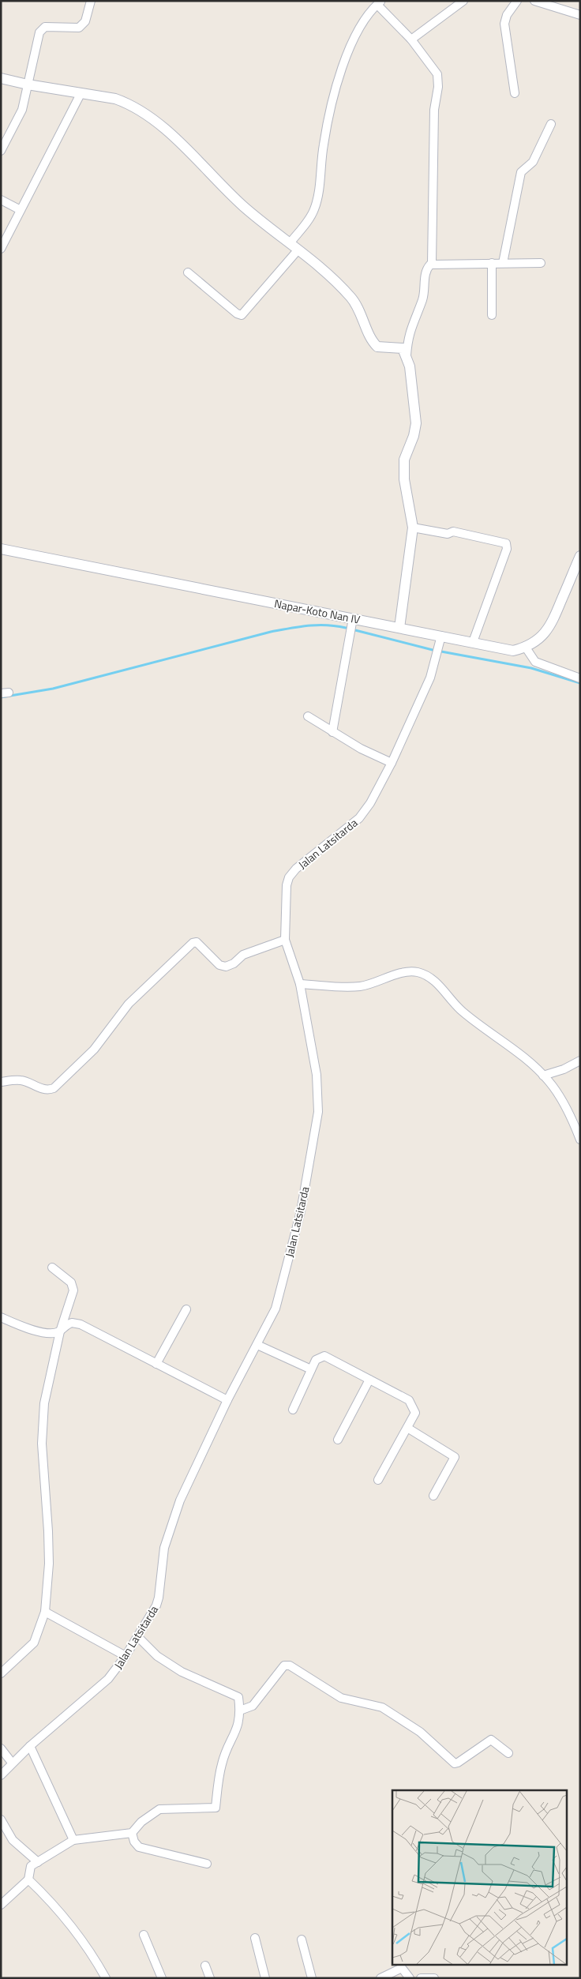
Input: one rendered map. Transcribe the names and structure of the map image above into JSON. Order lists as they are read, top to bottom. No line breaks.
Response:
{"streets":{"street":["Napar-Koto Nan IV","Jalan Latsitarda"]},"crossings":[["Napar-Koto Nan IV","Jalan Latsitarda"]]}
